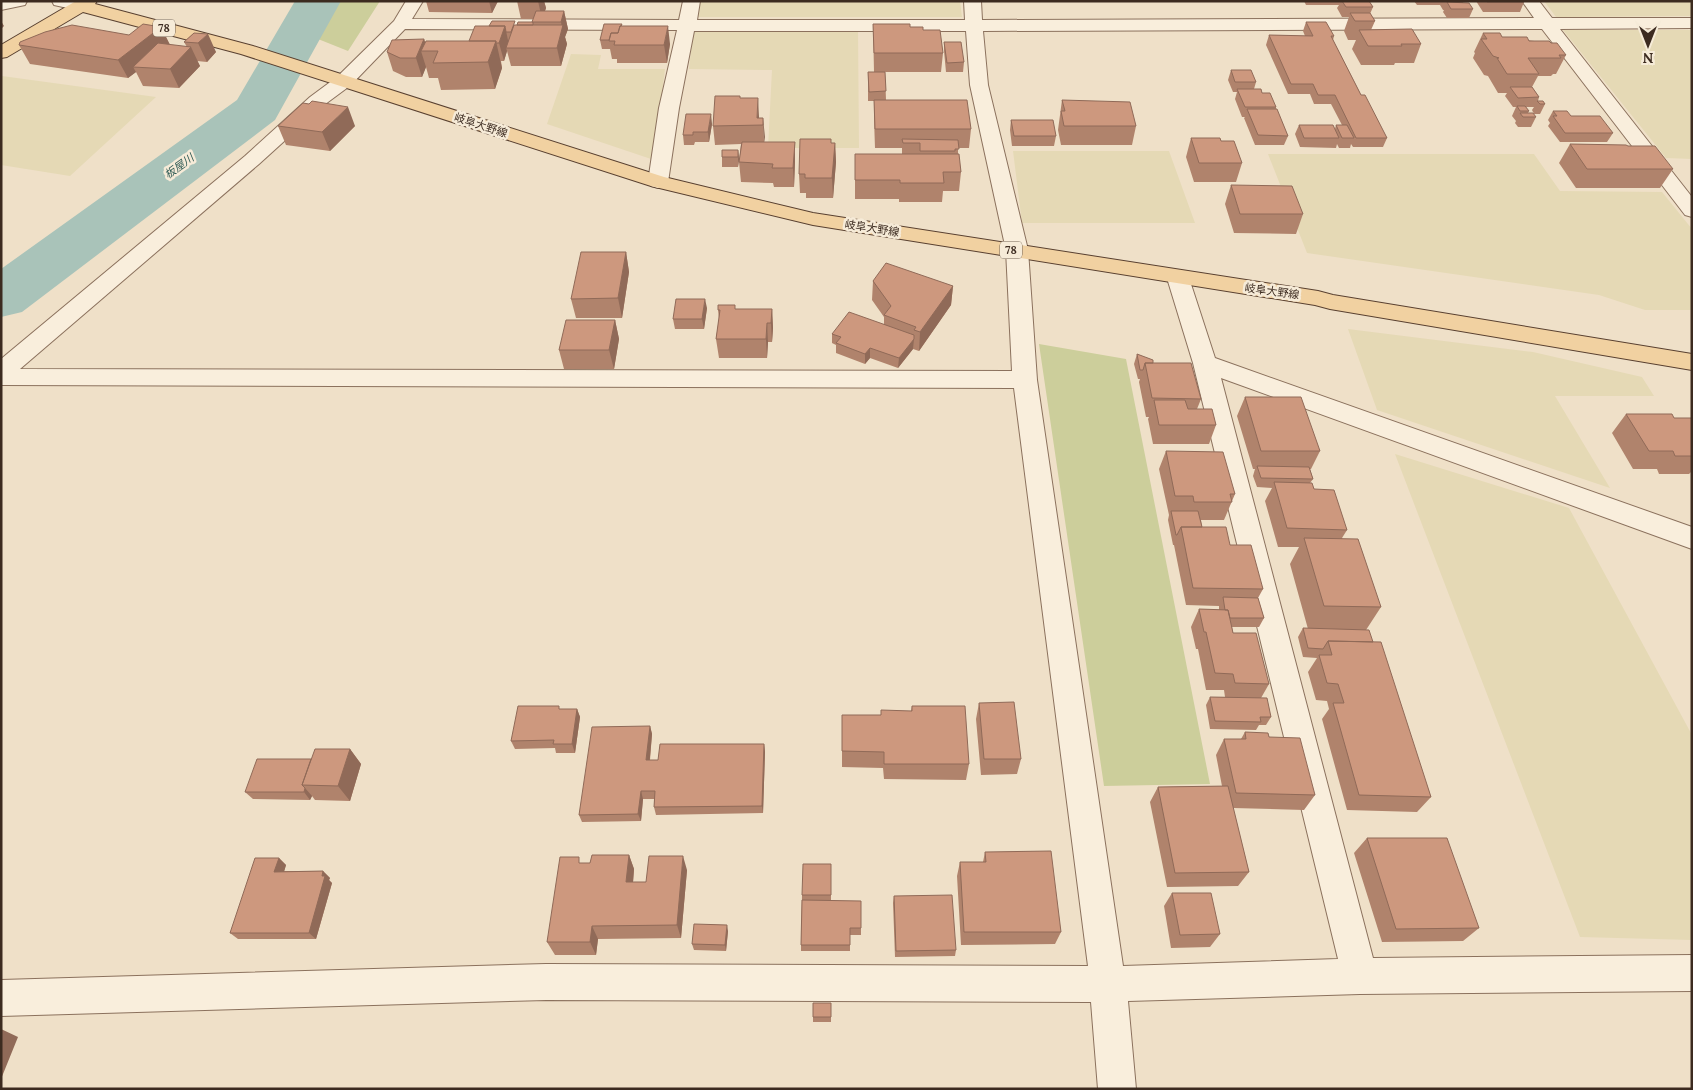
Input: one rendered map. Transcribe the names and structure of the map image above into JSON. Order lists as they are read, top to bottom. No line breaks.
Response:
{"streets":{"main road":["78","岐阜大野線"]},"water":["板屋川"],"north":"bottom"}
